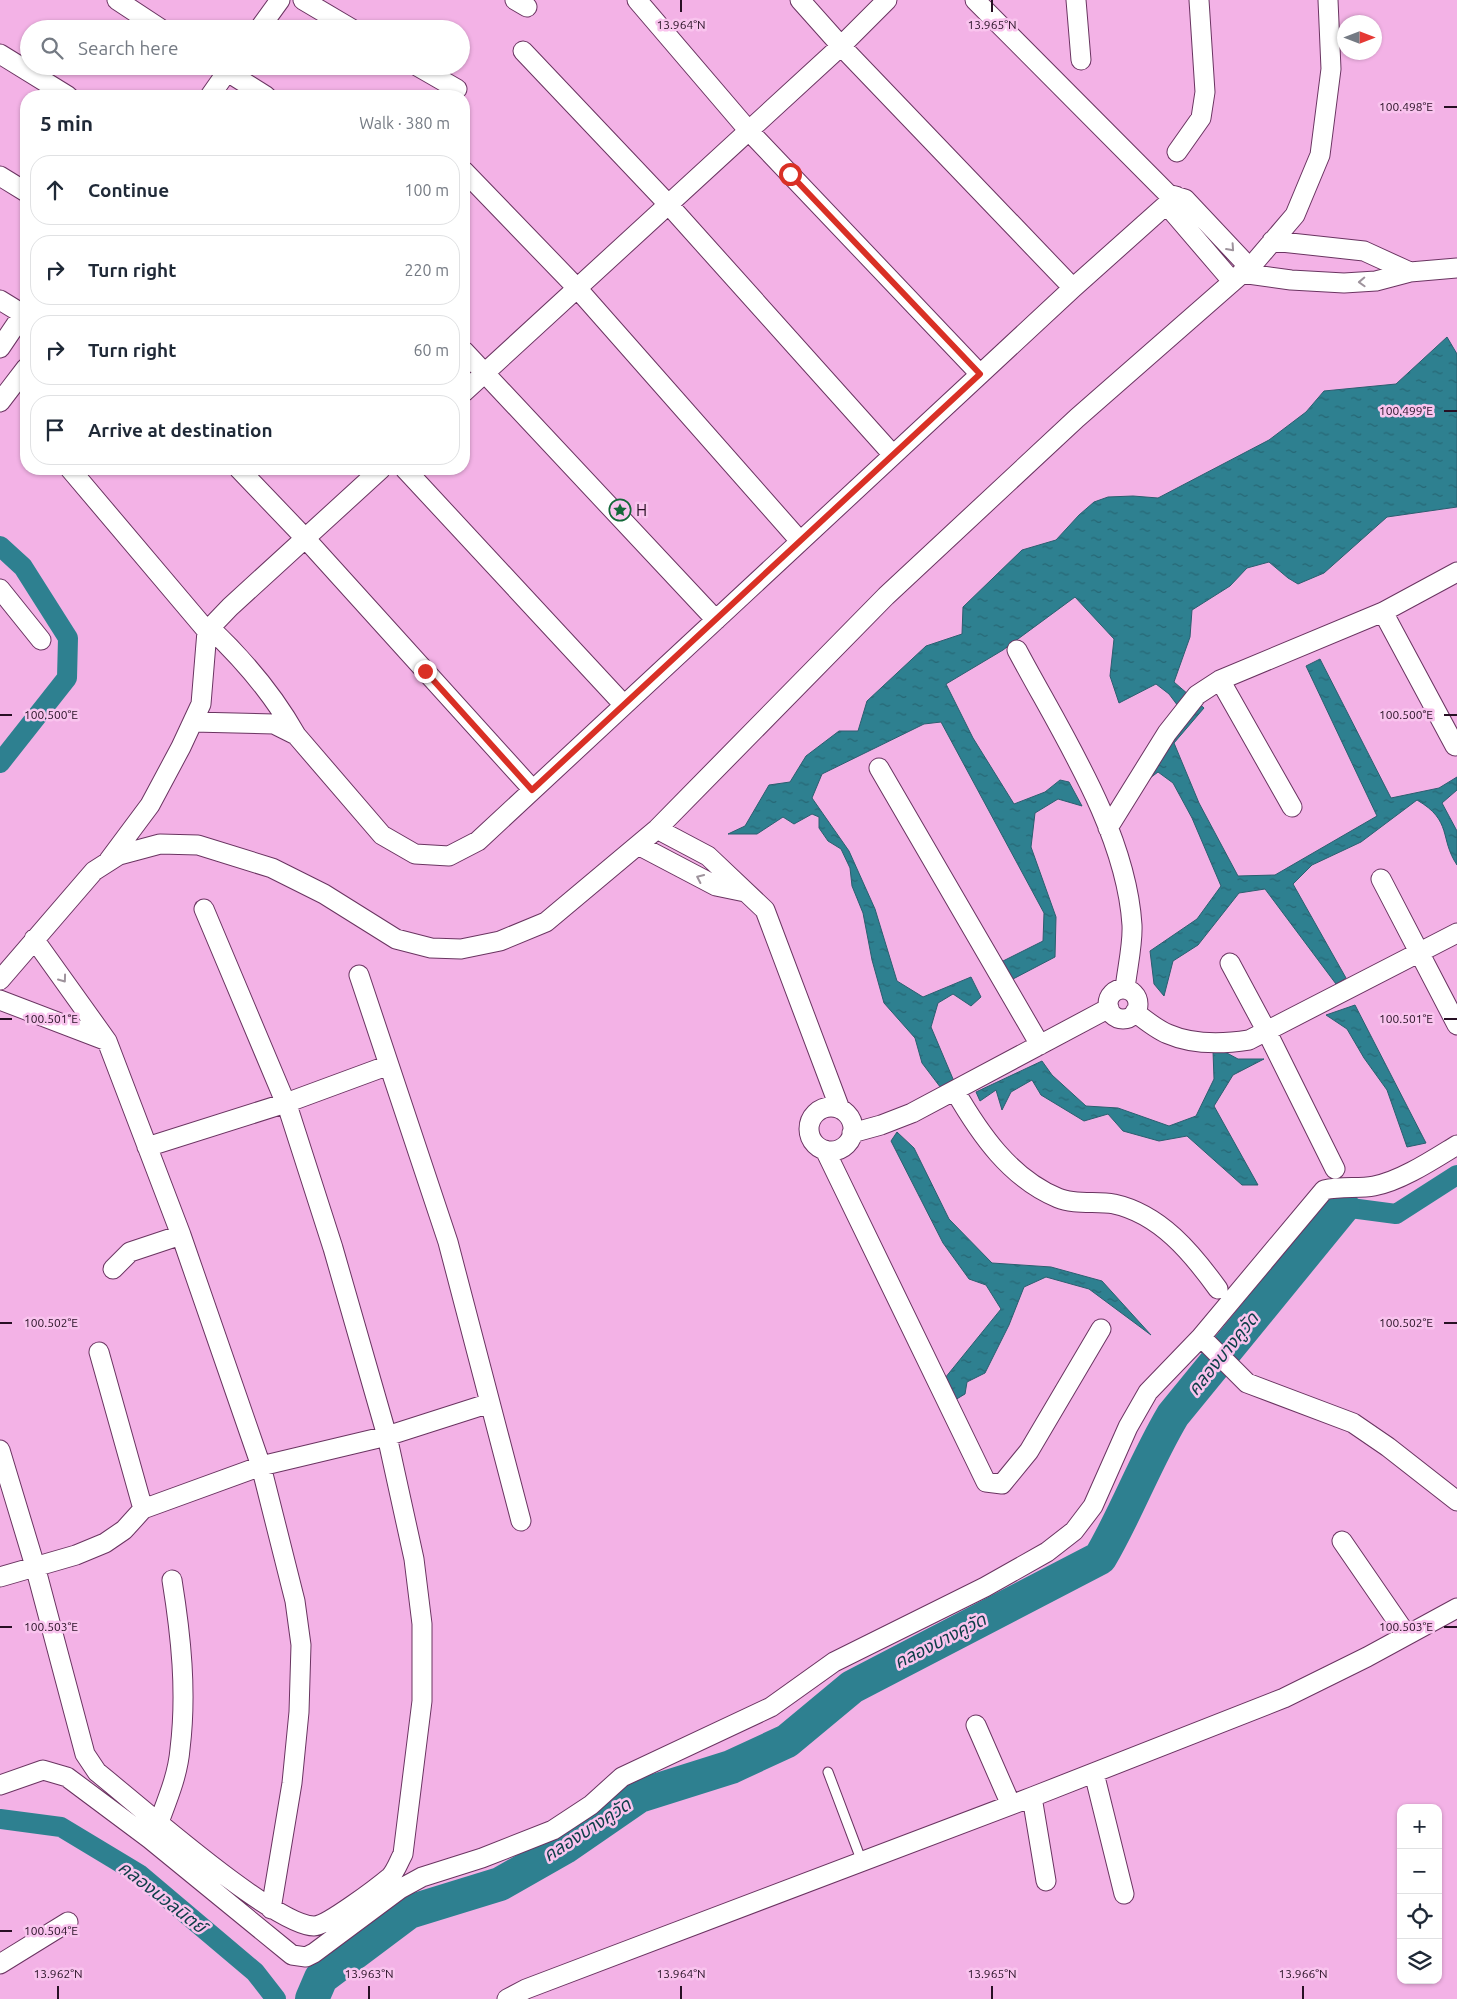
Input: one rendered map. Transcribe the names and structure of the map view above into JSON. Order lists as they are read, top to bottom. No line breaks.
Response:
{"water":["คลองบางคูวัด","คลองนวลนิตย์"],"places":{"place":["H"]},"north":"right","page":{"search":"Search here","heading":["5 min","Walk · 380 m"],"list":[["Continue","100 m"],["Turn right","220 m"],["Turn right","60 m"],"Arrive at destination"],"map_buttons":["+","−"]},"coordinates":["13.964°N","13.965°N","100.498°E","100.499°E","100.500°E","100.501°E","100.502°E","100.503°E","100.504°E","13.962°N","13.963°N","13.966°N"]}
